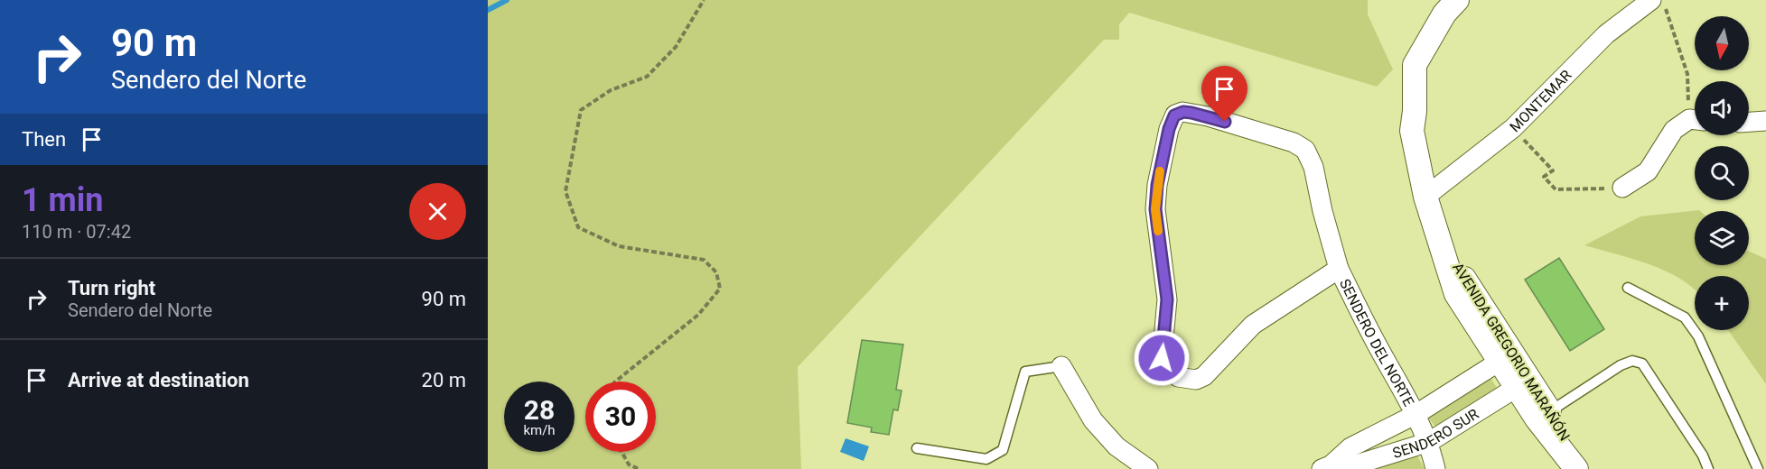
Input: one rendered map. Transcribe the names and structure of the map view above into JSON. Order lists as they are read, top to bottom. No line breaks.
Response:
{"streets":{"street":["MONTEMAR","SENDERO DEL NORTE","AVENIDA GREGORIO MARAÑÓN","SENDERO SUR"]},"crossings":[["MONTEMAR","AVENIDA GREGORIO MARAÑÓN"],["SENDERO DEL NORTE","SENDERO SUR"],["AVENIDA GREGORIO MARAÑÓN","SENDERO SUR"]],"north":"bottom","page":{"turn":["90 m","Sendero del Norte"],"map_buttons":"+","then":"Then","heading":["1 min","110 m · 07:42"],"list":[{"name":"Turn right","note":"Sendero del Norte","value":"90 m"},{"name":"Arrive at destination","value":"20 m"}],"speed":"28 km/h","limit":"30"}}
